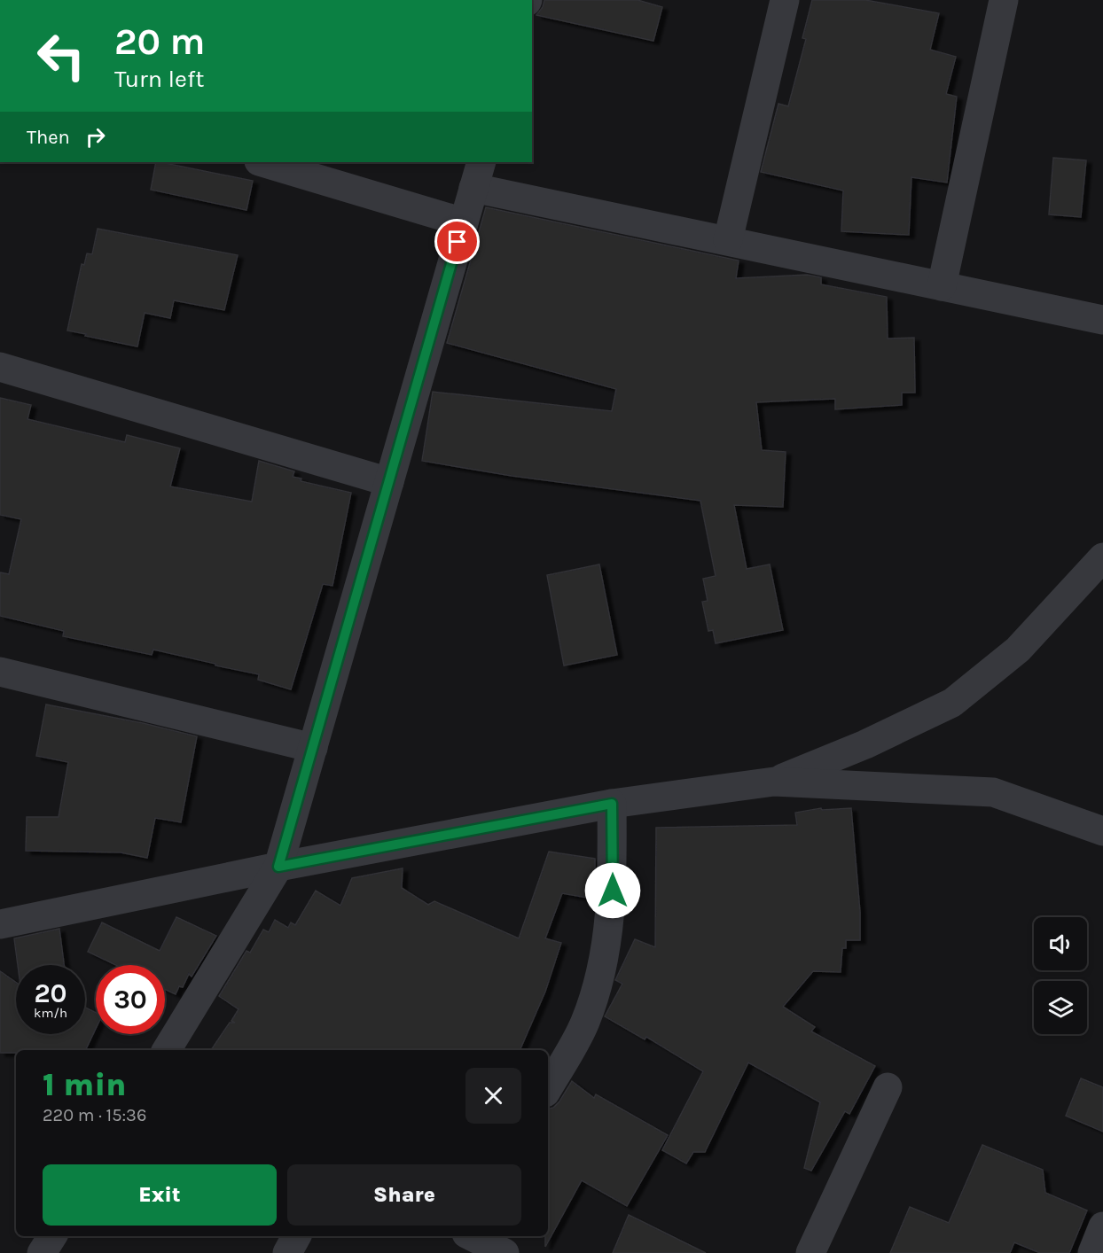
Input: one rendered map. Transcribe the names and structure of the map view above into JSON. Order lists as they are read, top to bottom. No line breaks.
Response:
{"page":{"turn":["20 m","Turn left"],"then":"Then","speed":"20 km/h","limit":"30","heading":["1 min","220 m · 15:36"],"buttons":["Exit","Share"]}}
